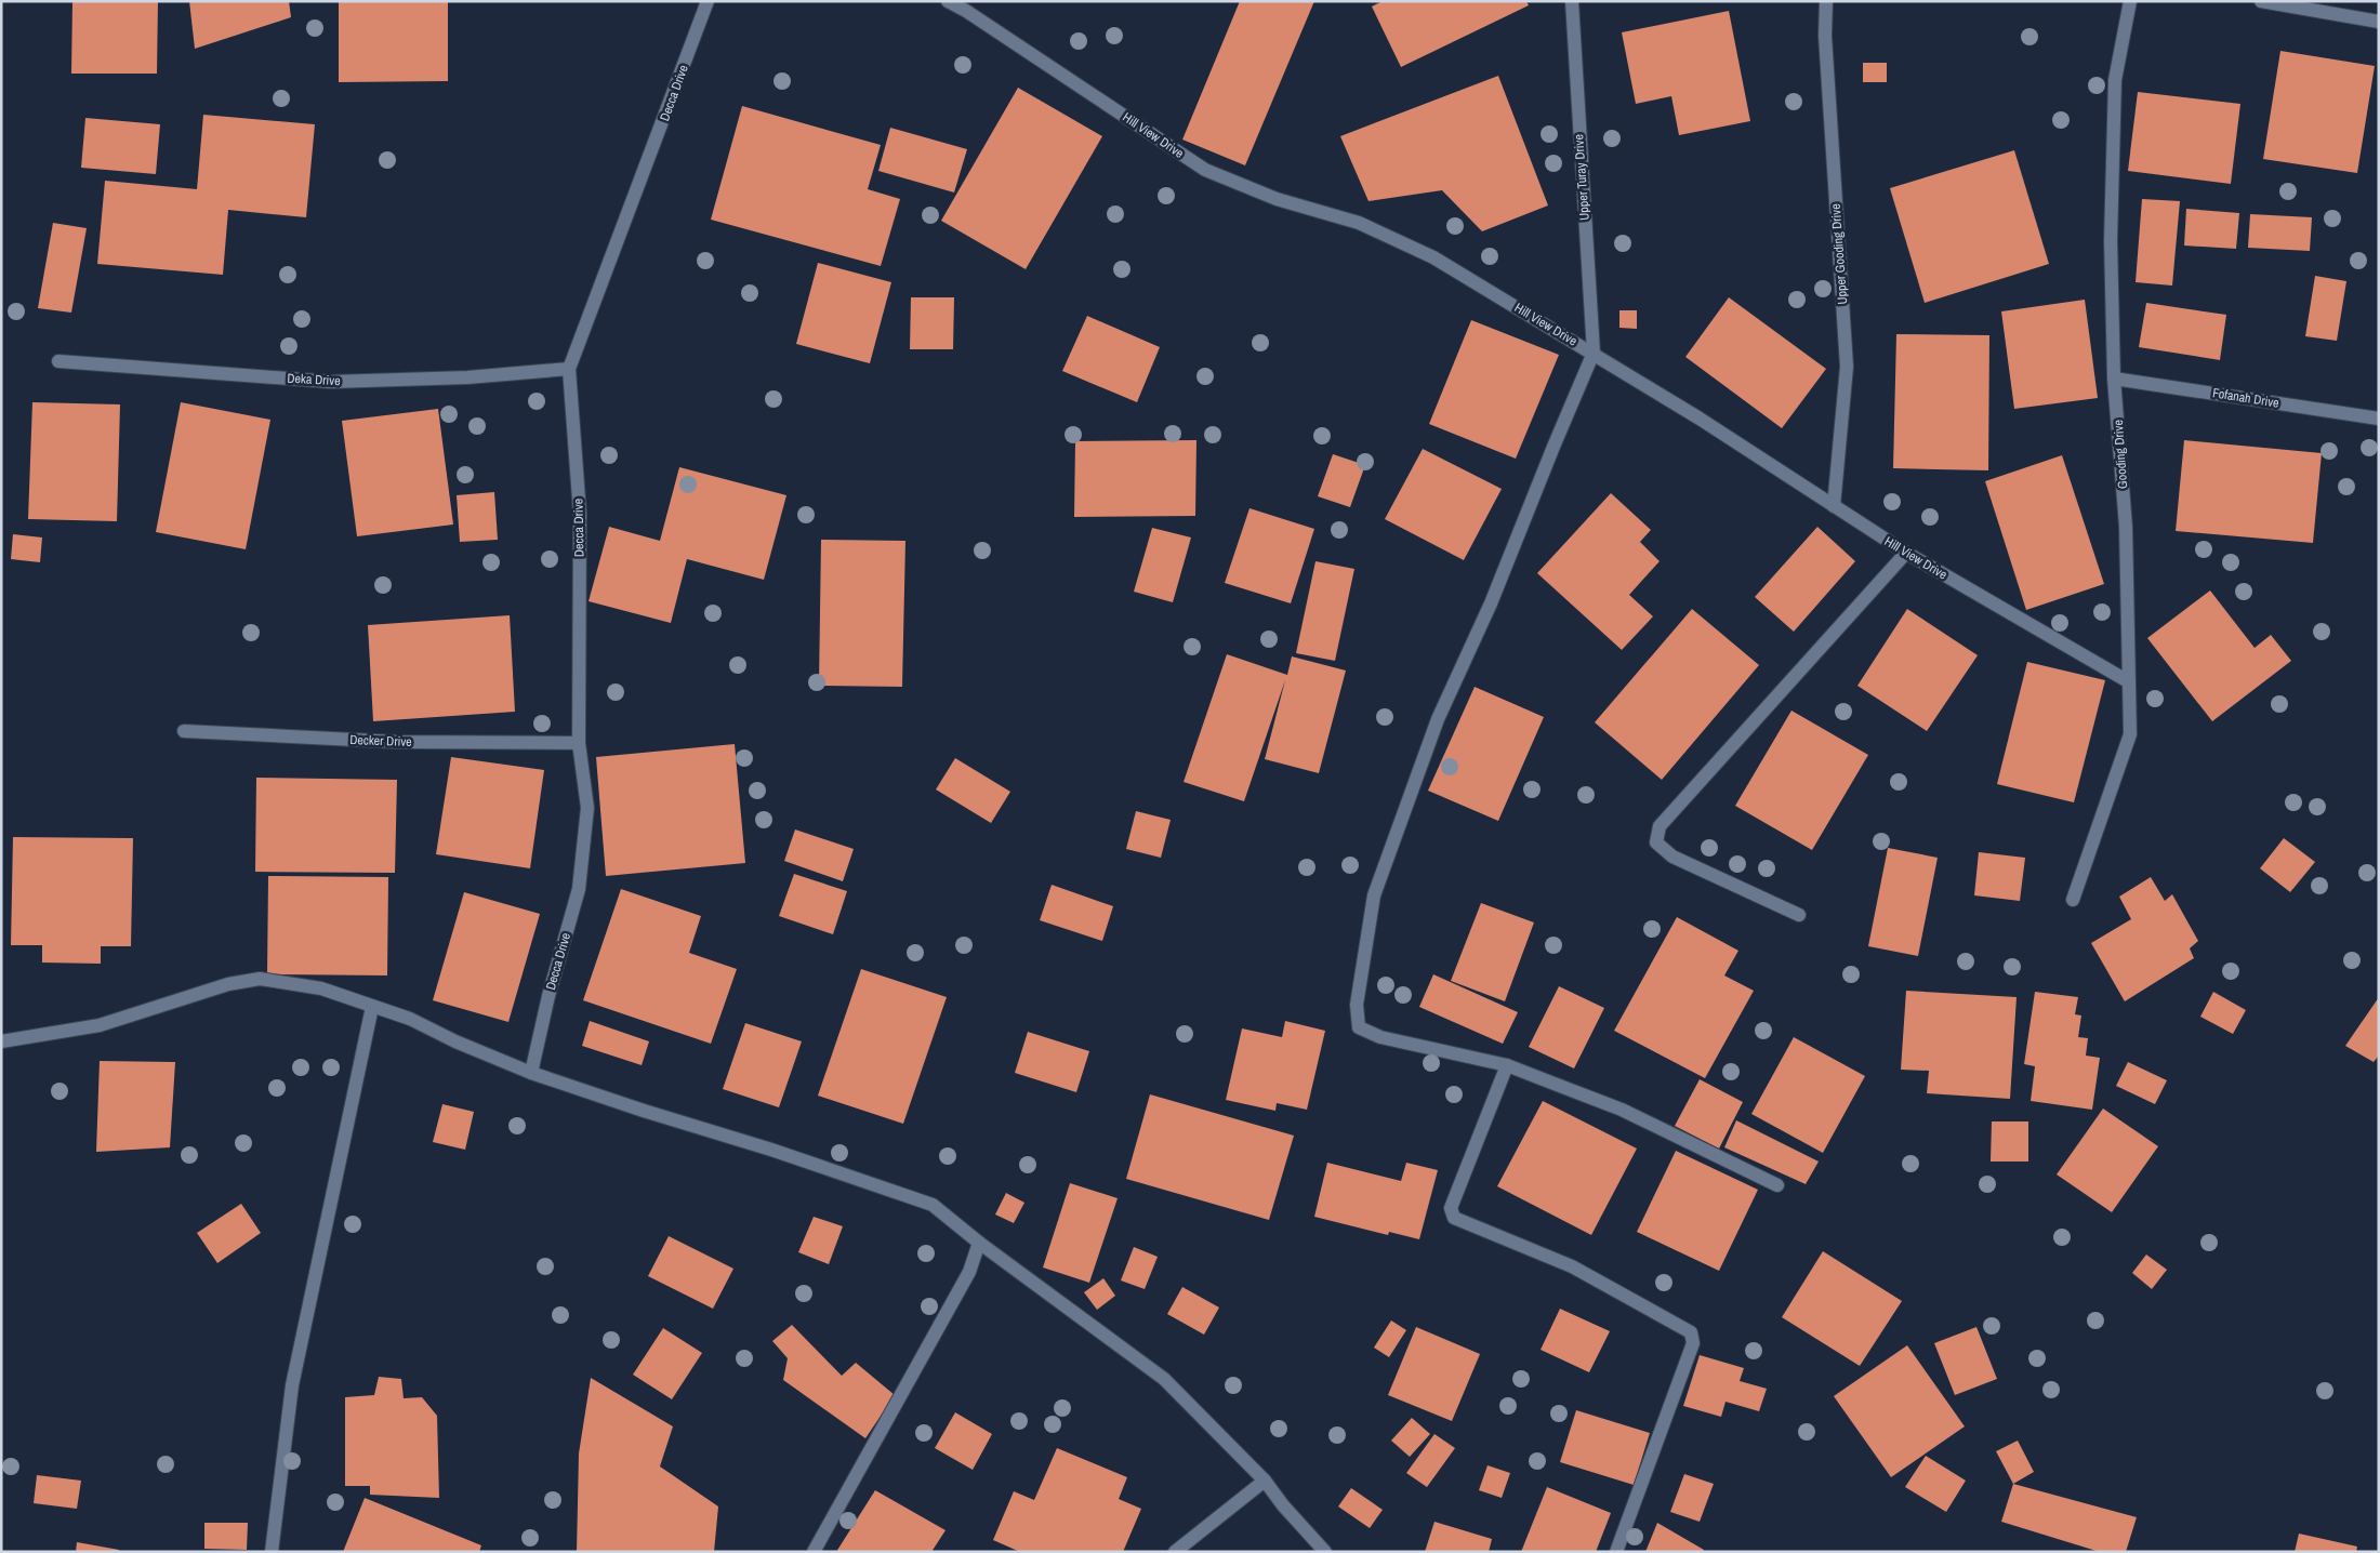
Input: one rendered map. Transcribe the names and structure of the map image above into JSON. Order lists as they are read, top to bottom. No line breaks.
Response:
{"streets":{"street":["Decca Drive","Hill View Drive","Upper Turay Drive","Upper Gooding Drive","Deka Drive","Fofanah Drive","Gooding Drive","Decker Drive"]},"crossings":[["Decca Drive","Deka Drive"],["Decca Drive","Decker Drive"],["Hill View Drive","Upper Turay Drive"],["Hill View Drive","Upper Gooding Drive"],["Hill View Drive","Gooding Drive"],["Fofanah Drive","Gooding Drive"]]}
